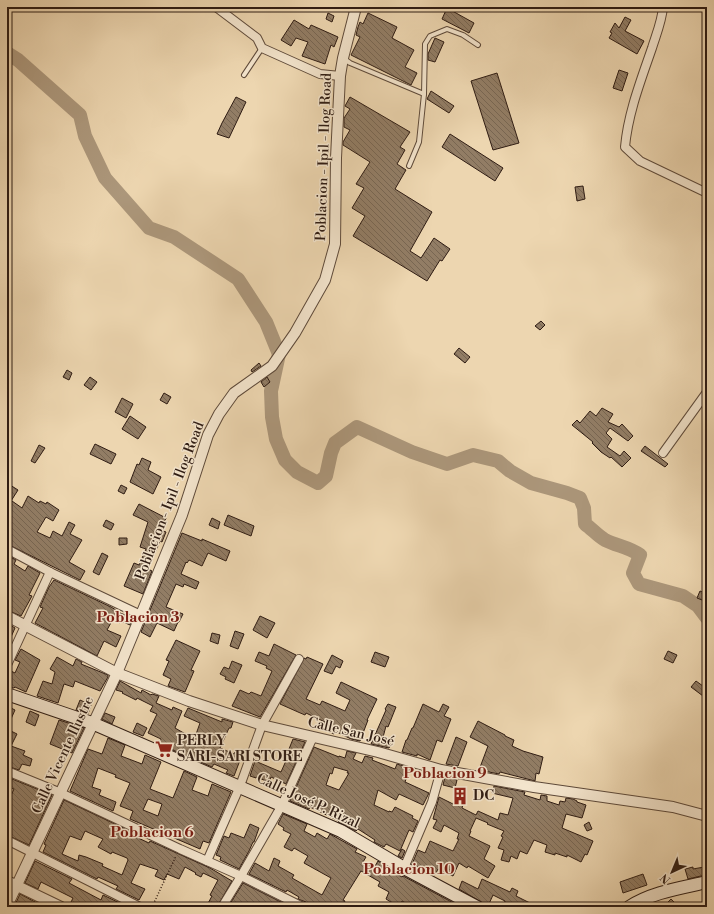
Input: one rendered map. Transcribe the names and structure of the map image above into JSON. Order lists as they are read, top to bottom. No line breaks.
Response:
{"streets":{"main road":["Calle José P. Rizal"],"street":["Poblacion - Ipil - Ilog Road","Calle San José","Calle Vicente Ilustre"]},"crossings":[["Poblacion - Ipil - Ilog Road","Calle Vicente Ilustre"],["Calle San José","Calle Vicente Ilustre"],["Calle Vicente Ilustre","Calle José P. Rizal"]],"districts":["Poblacion 3","Poblacion 9","Poblacion 6","Poblacion 10"],"places":{"supermarket":["PERLY SARI-SARI STORE"],"building":["DC"]},"north":"bottom left"}
